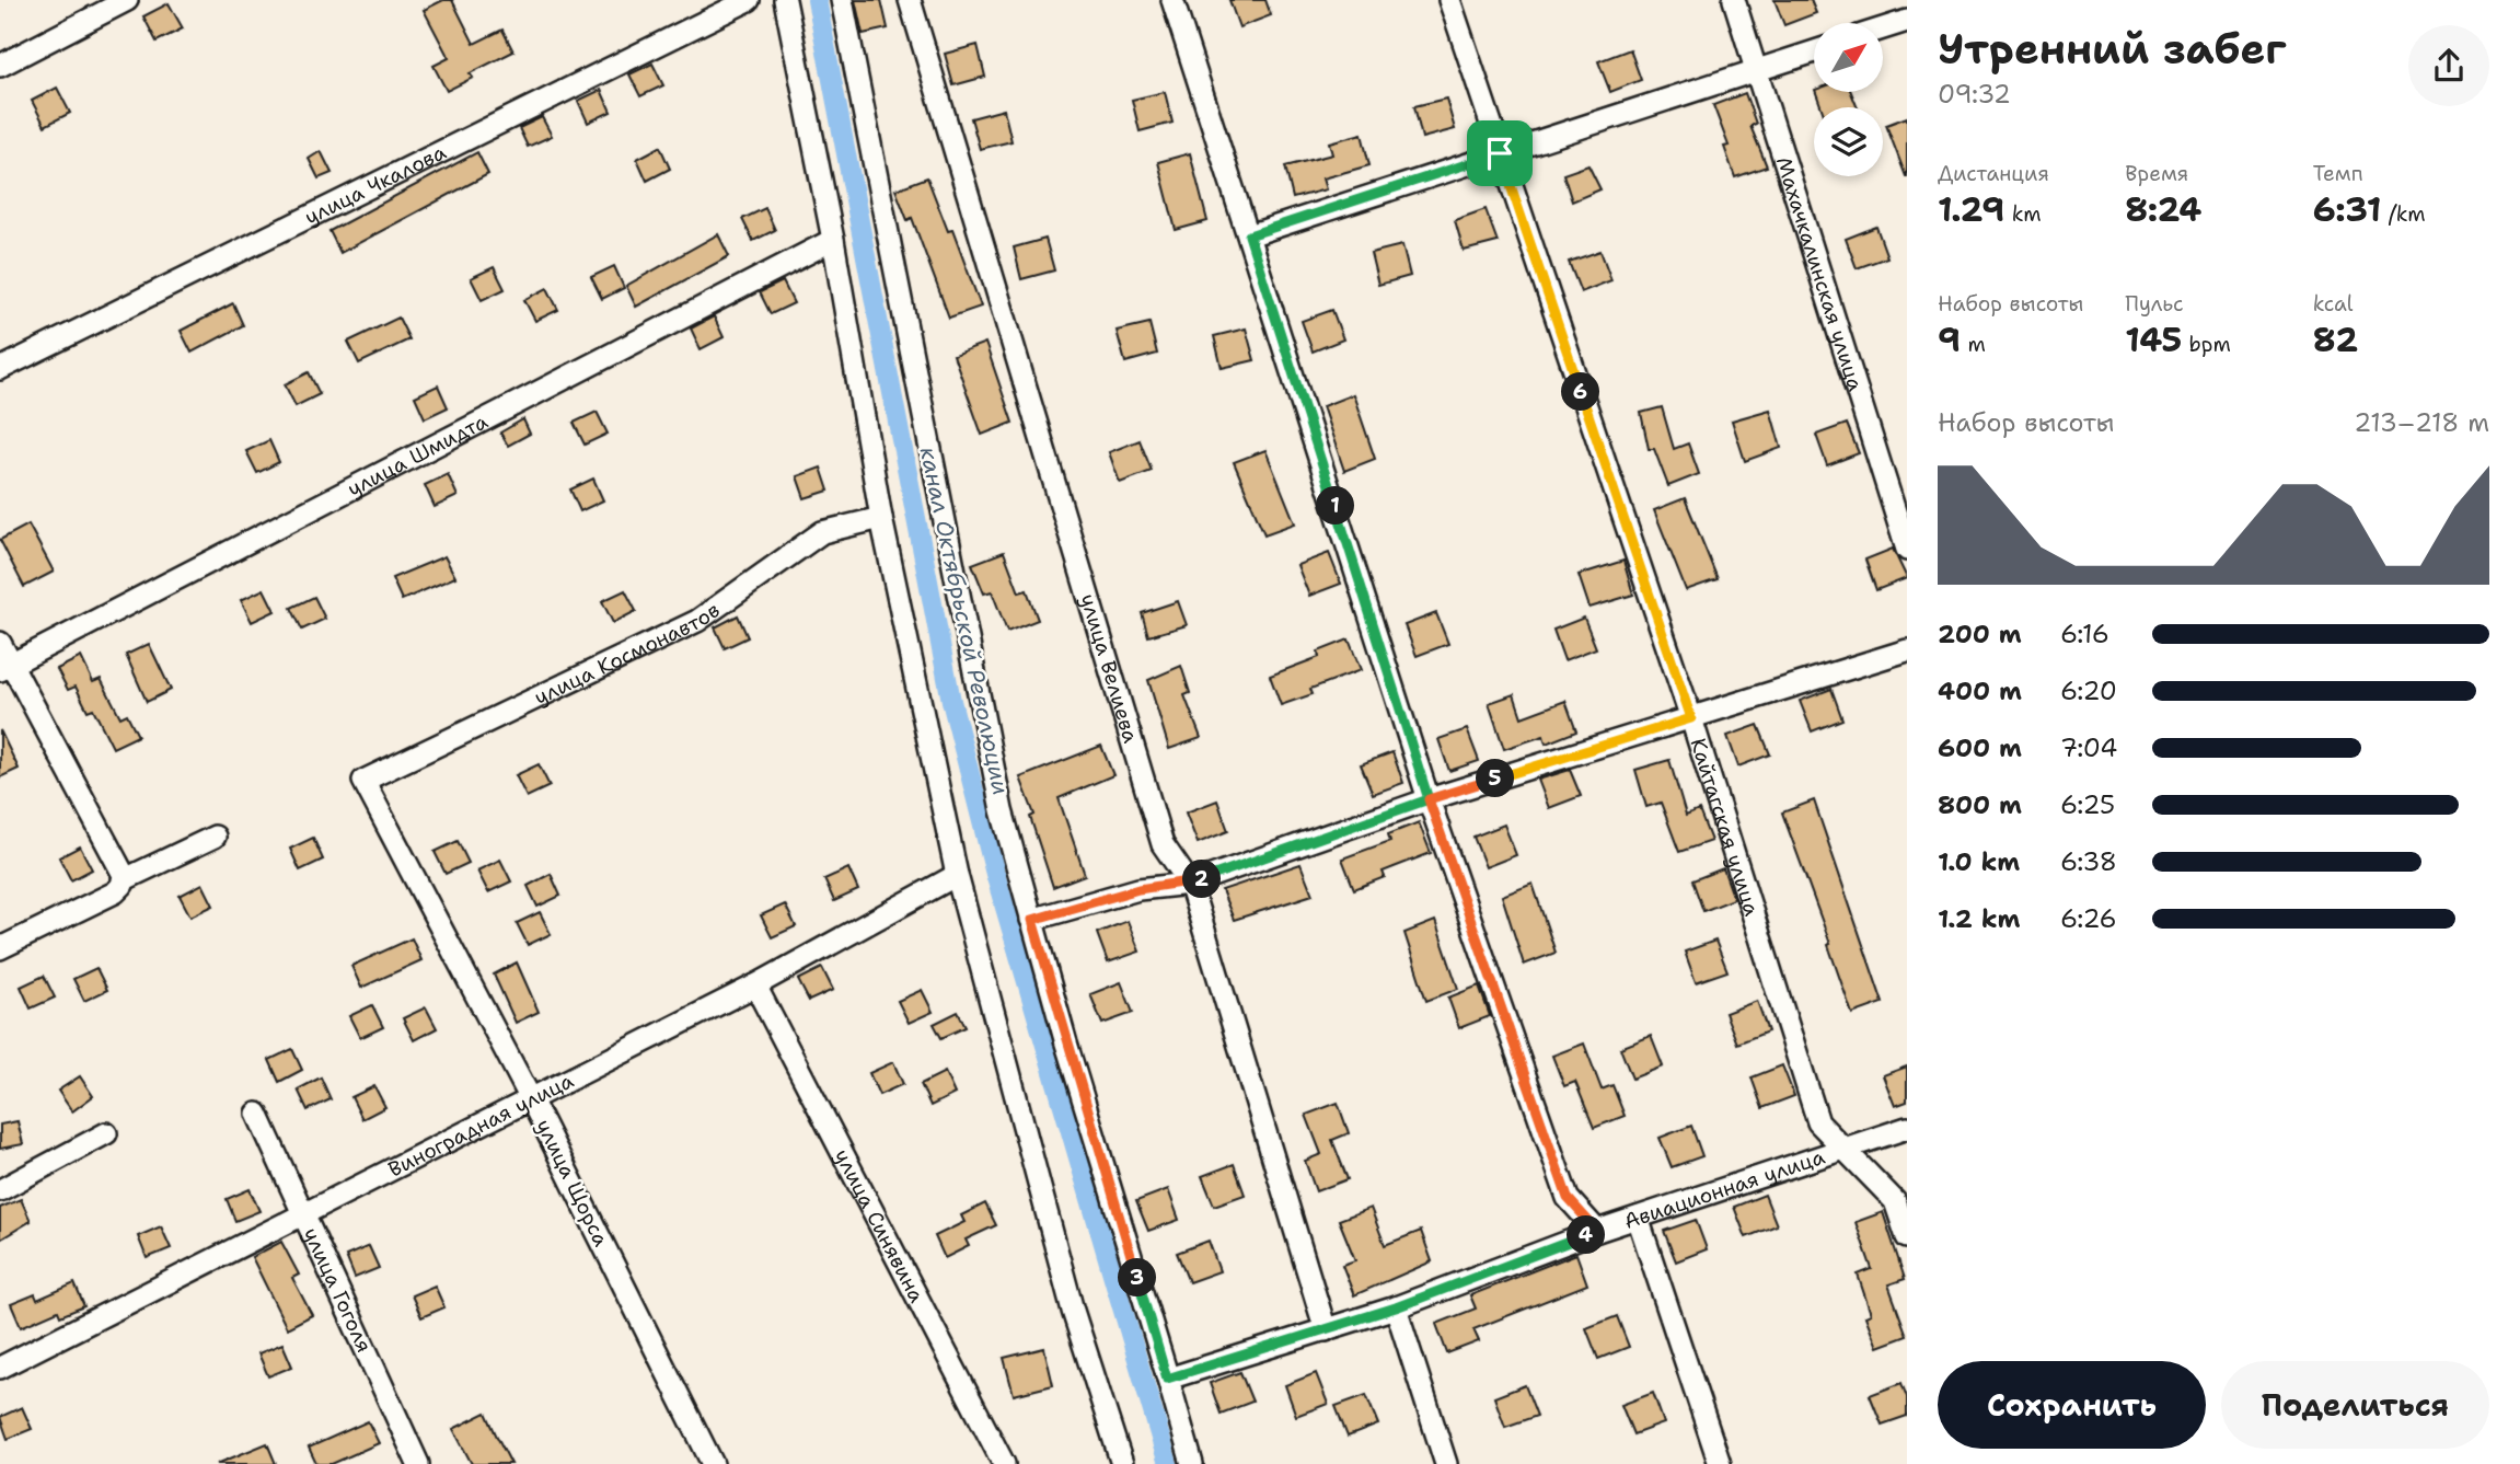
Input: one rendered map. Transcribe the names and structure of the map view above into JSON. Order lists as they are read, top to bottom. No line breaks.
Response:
{"streets":{"street":["улица Чкалова","Махачкалинская улица","улица Шмидта","улица Космонавтов","улица Велиева","Кайтагская улица","Виноградная улица","улица Щорса","Авиационная улица","улица Синявина","улица Гоголя"]},"crossings":[["улица Космонавтов","улица Щорса"],["улица Велиева","Авиационная улица"],["Кайтагская улица","Авиационная улица"],["Виноградная улица","улица Щорса"],["Виноградная улица","улица Синявина"],["Виноградная улица","улица Гоголя"]],"water":["канал Октябрьской Революции"],"north":"top right","page":{"heading":["Утренний забег","09:32"],"stats":[["Дистанция","1.29 km"],["Время","8:24"],["Темп","6:31 /km"],["Набор высоты","9 m"],["Пульс","145 bpm"],["kcal","82"]],"pins":["6","1","5","2","4","3"],"chart":["Набор высоты","213–218 m"],"list":[{"name":"200 m","note":"6:16"},{"name":"400 m","note":"6:20"},{"name":"600 m","note":"7:04"},{"name":"800 m","note":"6:25"},{"name":"1.0 km","note":"6:38"},{"name":"1.2 km","note":"6:26"}],"buttons":["Сохранить","Поделиться"]}}
